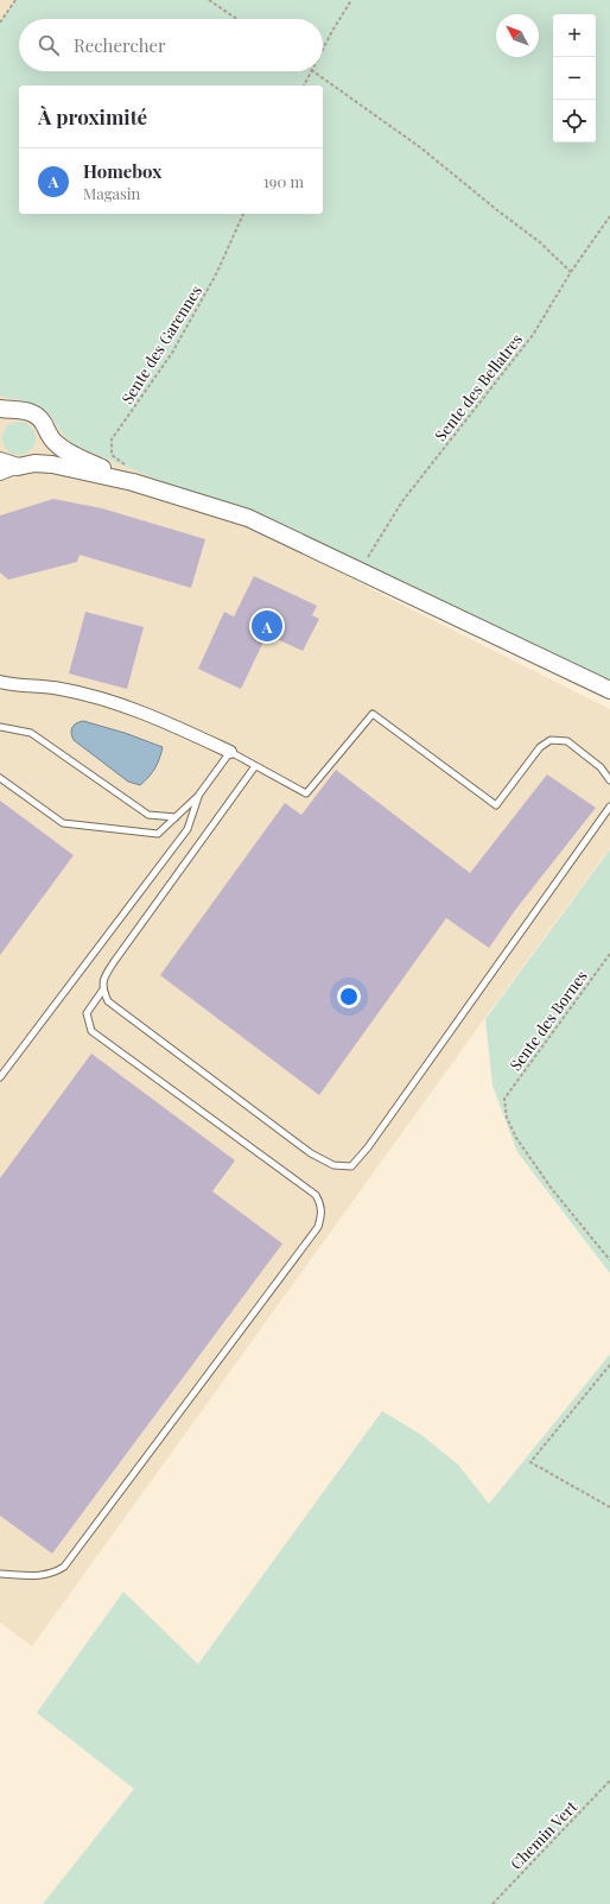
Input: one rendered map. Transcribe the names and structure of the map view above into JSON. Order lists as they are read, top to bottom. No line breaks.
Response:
{"streets":{"path":["Sente des Garennes","Sente des Bellatres","Sente des Bornes","Chemin Vert"]},"north":"top left","page":{"map_buttons":["+","−"],"search":"Rechercher","heading":"À proximité","list":[{"mark":"A","name":"Homebox","note":"Magasin","value":"190 m"}],"pins":"A"}}
